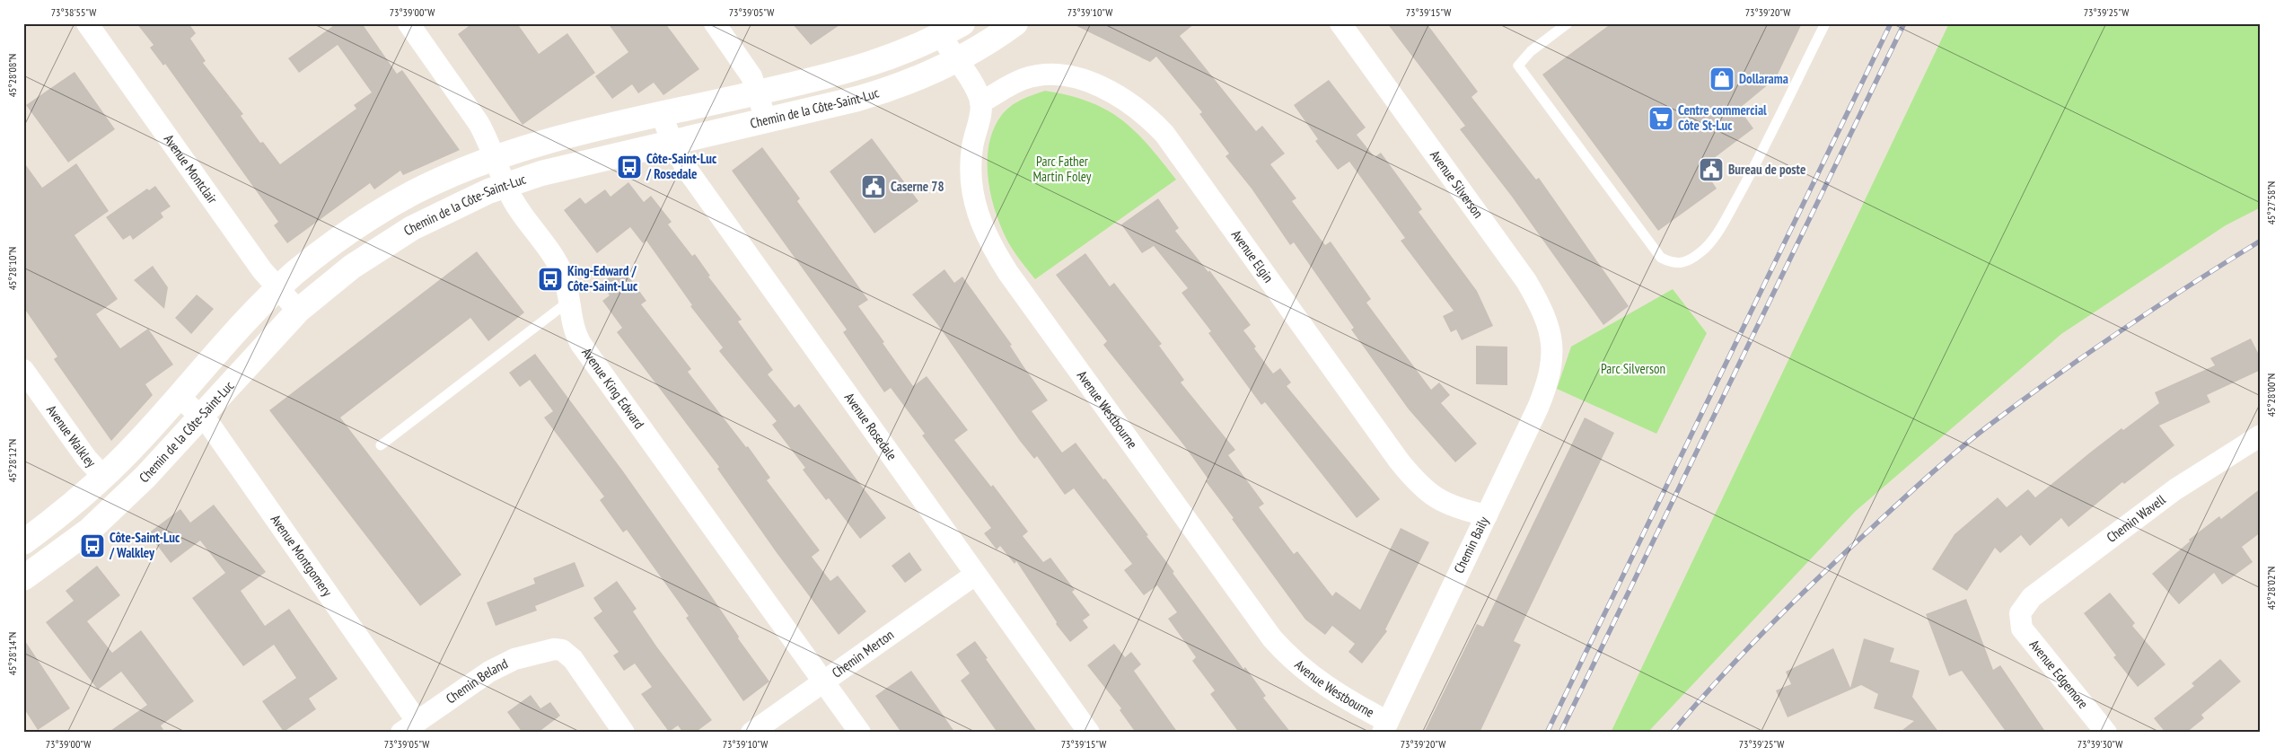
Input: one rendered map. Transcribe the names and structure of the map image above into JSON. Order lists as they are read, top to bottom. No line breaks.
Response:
{"streets":{"main road":["Chemin de la Côte-Saint-Luc","Avenue Walkley"],"street":["Avenue Montclair","Avenue Silverson","Avenue Elgin","Avenue King Edward","Avenue Westbourne","Avenue Rosedale","Chemin Wavell","Chemin Baily","Avenue Montgomery","Chemin Merton","Avenue Edgemore","Chemin Beland"]},"crossings":[["Chemin de la Côte-Saint-Luc","Avenue Montclair"],["Chemin de la Côte-Saint-Luc","Avenue King Edward"],["Chemin de la Côte-Saint-Luc","Avenue Rosedale"],["Chemin de la Côte-Saint-Luc","Avenue Walkley"],["Chemin de la Côte-Saint-Luc","Avenue Montgomery"],["Avenue Silverson","Chemin Baily"],["Avenue Elgin","Avenue Westbourne"],["Avenue Elgin","Chemin Baily"],["Avenue King Edward","Chemin Merton"],["Avenue Westbourne","Chemin Baily"],["Avenue Rosedale","Chemin Merton"],["Chemin Wavell","Avenue Edgemore"],["Avenue Montgomery","Chemin Beland"]],"parks":["Parc Father Martin Foley","Parc Silverson"],"places":{"shop":["Dollarama"],"supermarket":["Centre commercial Côte St-Luc"],"bus stop":["Côte-Saint-Luc / Rosedale","King-Edward / Côte-Saint-Luc","Côte-Saint-Luc / Walkley"],"public building":["Bureau de poste","Caserne 78"]},"coordinates":["73°38'55\"W","73°39'00\"W","73°39'05\"W","73°39'10\"W","73°39'15\"W","73°39'20\"W","73°39'25\"W","45°28'08\"N","45°27'58\"N","45°28'10\"N","45°28'00\"N","45°28'12\"N","45°28'02\"N","45°28'14\"N","73°39'30\"W"]}
